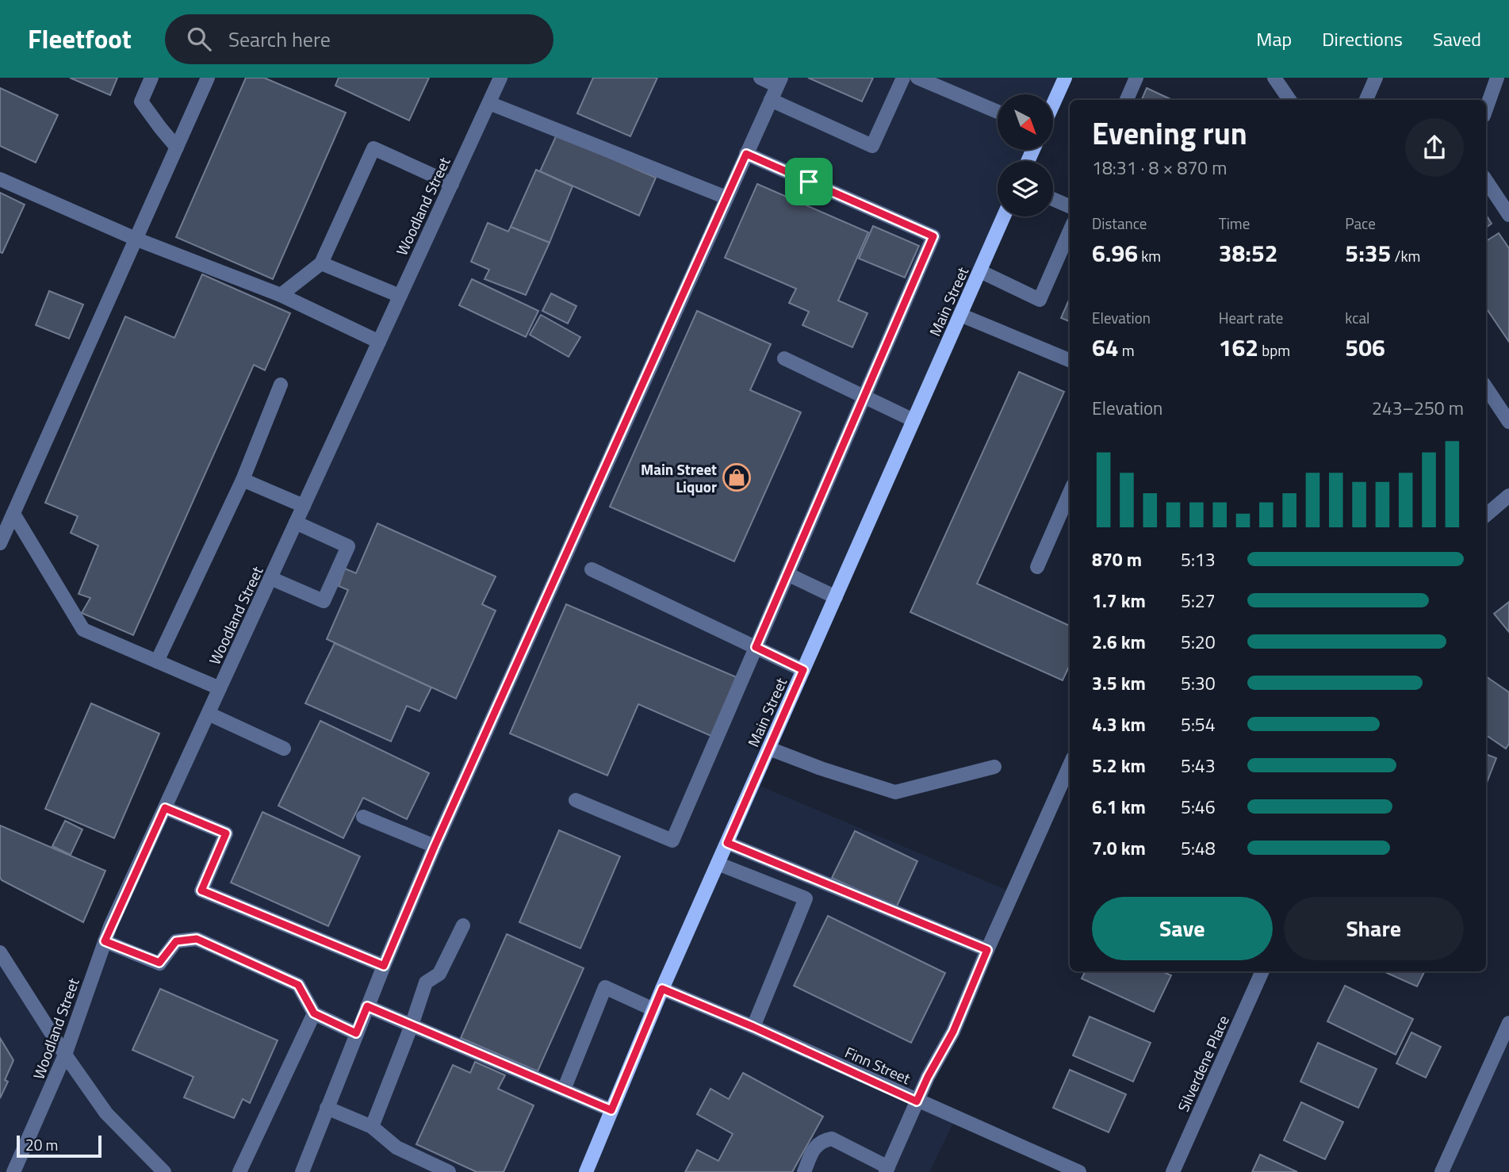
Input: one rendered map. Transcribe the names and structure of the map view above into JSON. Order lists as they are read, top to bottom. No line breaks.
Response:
{"streets":{"main road":["Main Street"],"street":["Woodland Street","Silverdene Place","Finn Street"]},"crossings":[["Main Street","Finn Street"]],"places":{"shop":["Main Street Liquor"]},"scale_bar":"20 m","north":"bottom right","page":{"header":"Fleetfoot","search":"Search here","nav":["Map","Directions","Saved"],"heading":["Evening run","18:31 · 8 × 870 m"],"stats":[["Distance","6.96 km"],["Time","38:52"],["Pace","5:35 /km"],["Elevation","64 m"],["Heart rate","162 bpm"],["kcal","506"]],"chart":["Elevation","243–250 m"],"list":[{"name":"870 m","note":"5:13"},{"name":"1.7 km","note":"5:27"},{"name":"2.6 km","note":"5:20"},{"name":"3.5 km","note":"5:30"},{"name":"4.3 km","note":"5:54"},{"name":"5.2 km","note":"5:43"},{"name":"6.1 km","note":"5:46"},{"name":"7.0 km","note":"5:48"}],"buttons":["Save","Share"],"scale":"20 m"}}
